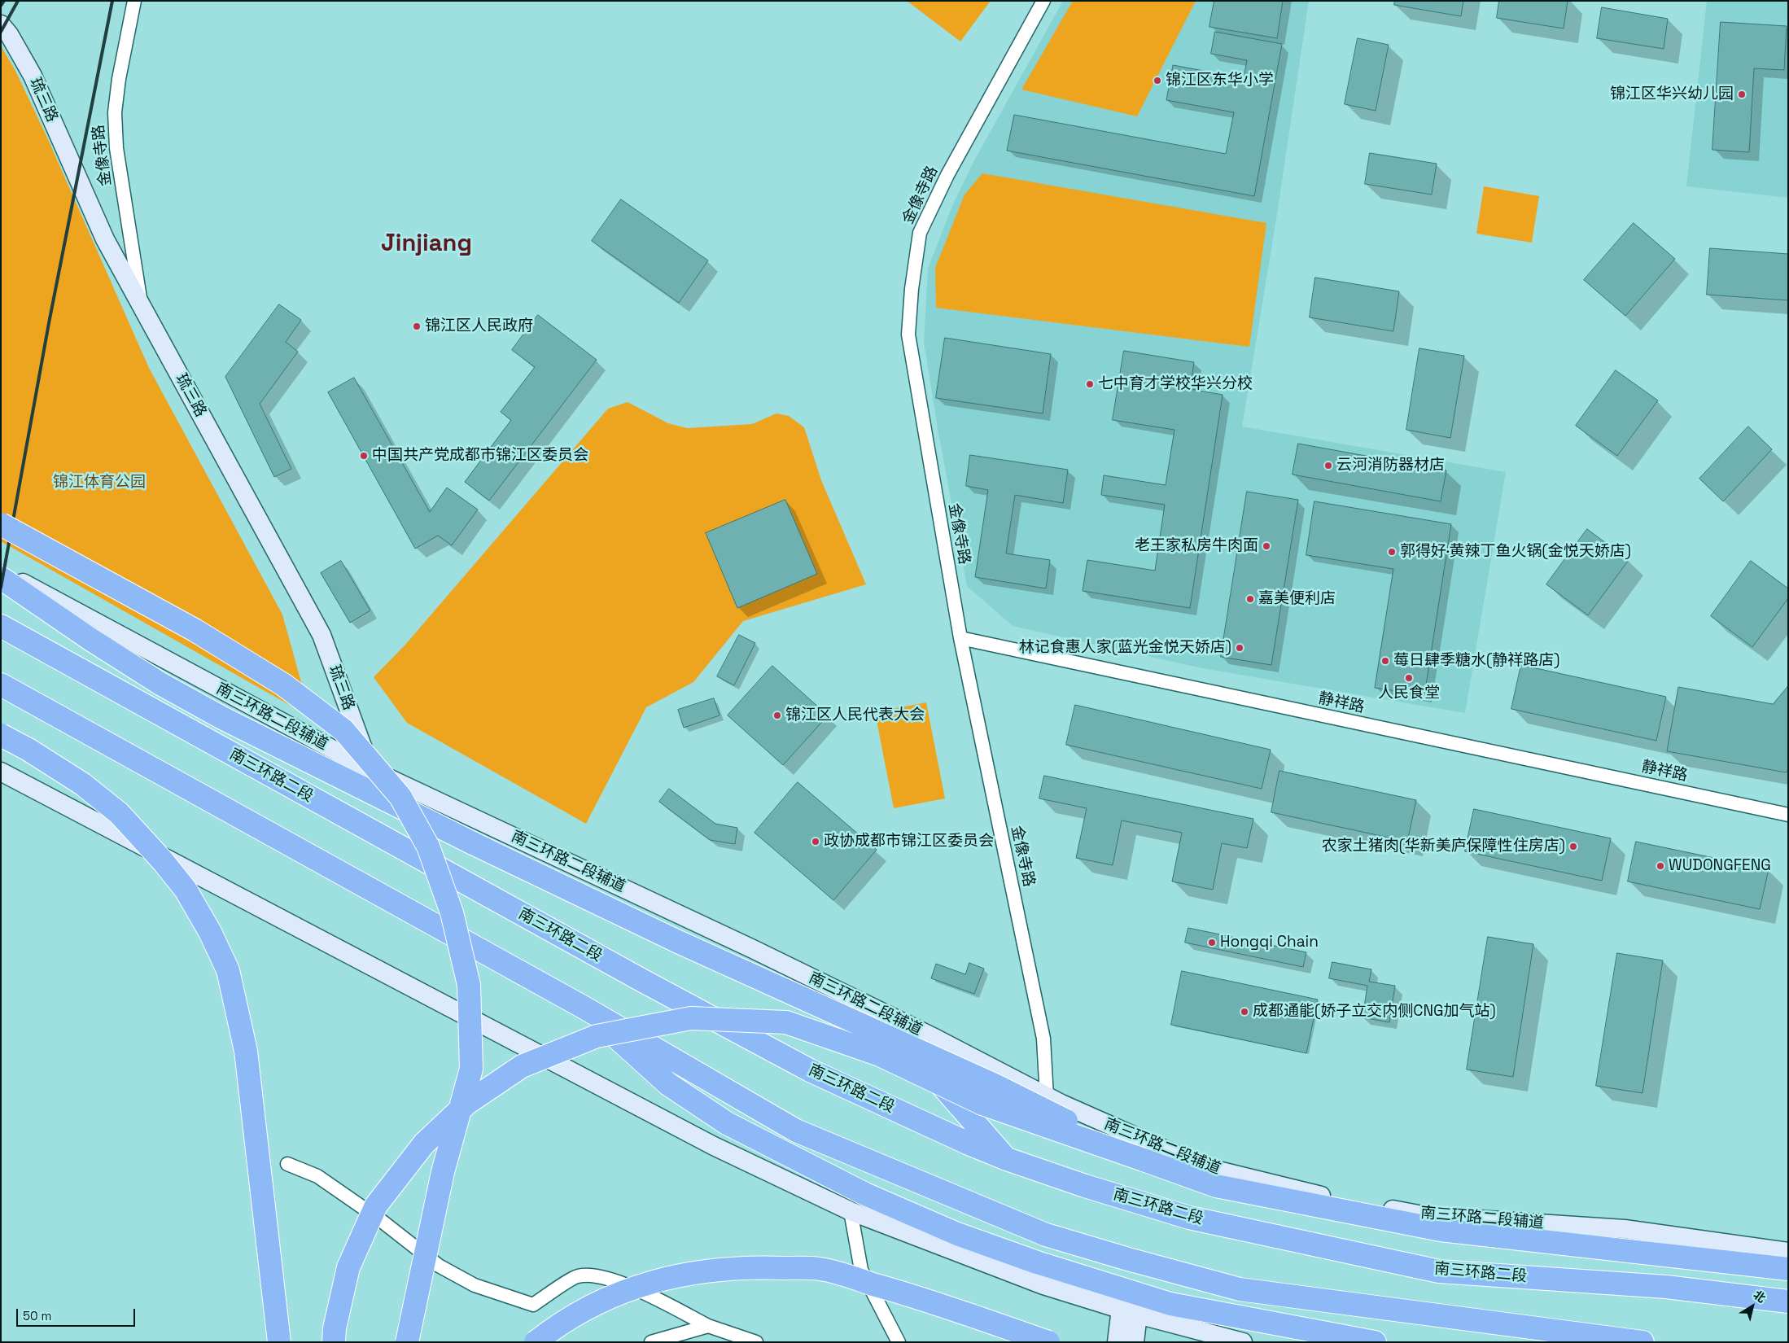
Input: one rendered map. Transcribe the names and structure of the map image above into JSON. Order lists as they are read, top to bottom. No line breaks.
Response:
{"streets":{"highway":["南三环路二段"],"main road":["琉三路","南三环路二段辅道"],"street":["金像寺路","静祥路"]},"crossings":[["琉三路","金像寺路"],["琉三路","南三环路二段辅道"],["金像寺路","静祥路"],["金像寺路","南三环路二段辅道"]],"districts":["Jinjiang"],"parks":["锦江体育公园"],"places":["锦江区东华小学","锦江区华兴幼儿园","锦江区人民政府","七中育才学校华兴分校","中国共产党成都市锦江区委员会","云河消防器材店","老王家私房牛肉面","郭得好·黄辣丁鱼火锅(金悦天娇店)","嘉美便利店","林记食惠人家(蓝光金悦天娇店)","莓日肆季糖水(静祥路店)","人民食堂","锦江区人民代表大会","政协成都市锦江区委员会","农家土猪肉(华新美庐保障性住房店)","WUDONGFENG","Hongqi Chain","成都通能(娇子立交内侧CNG加气站)"],"scale_bar":"50 m","north":"top right"}
